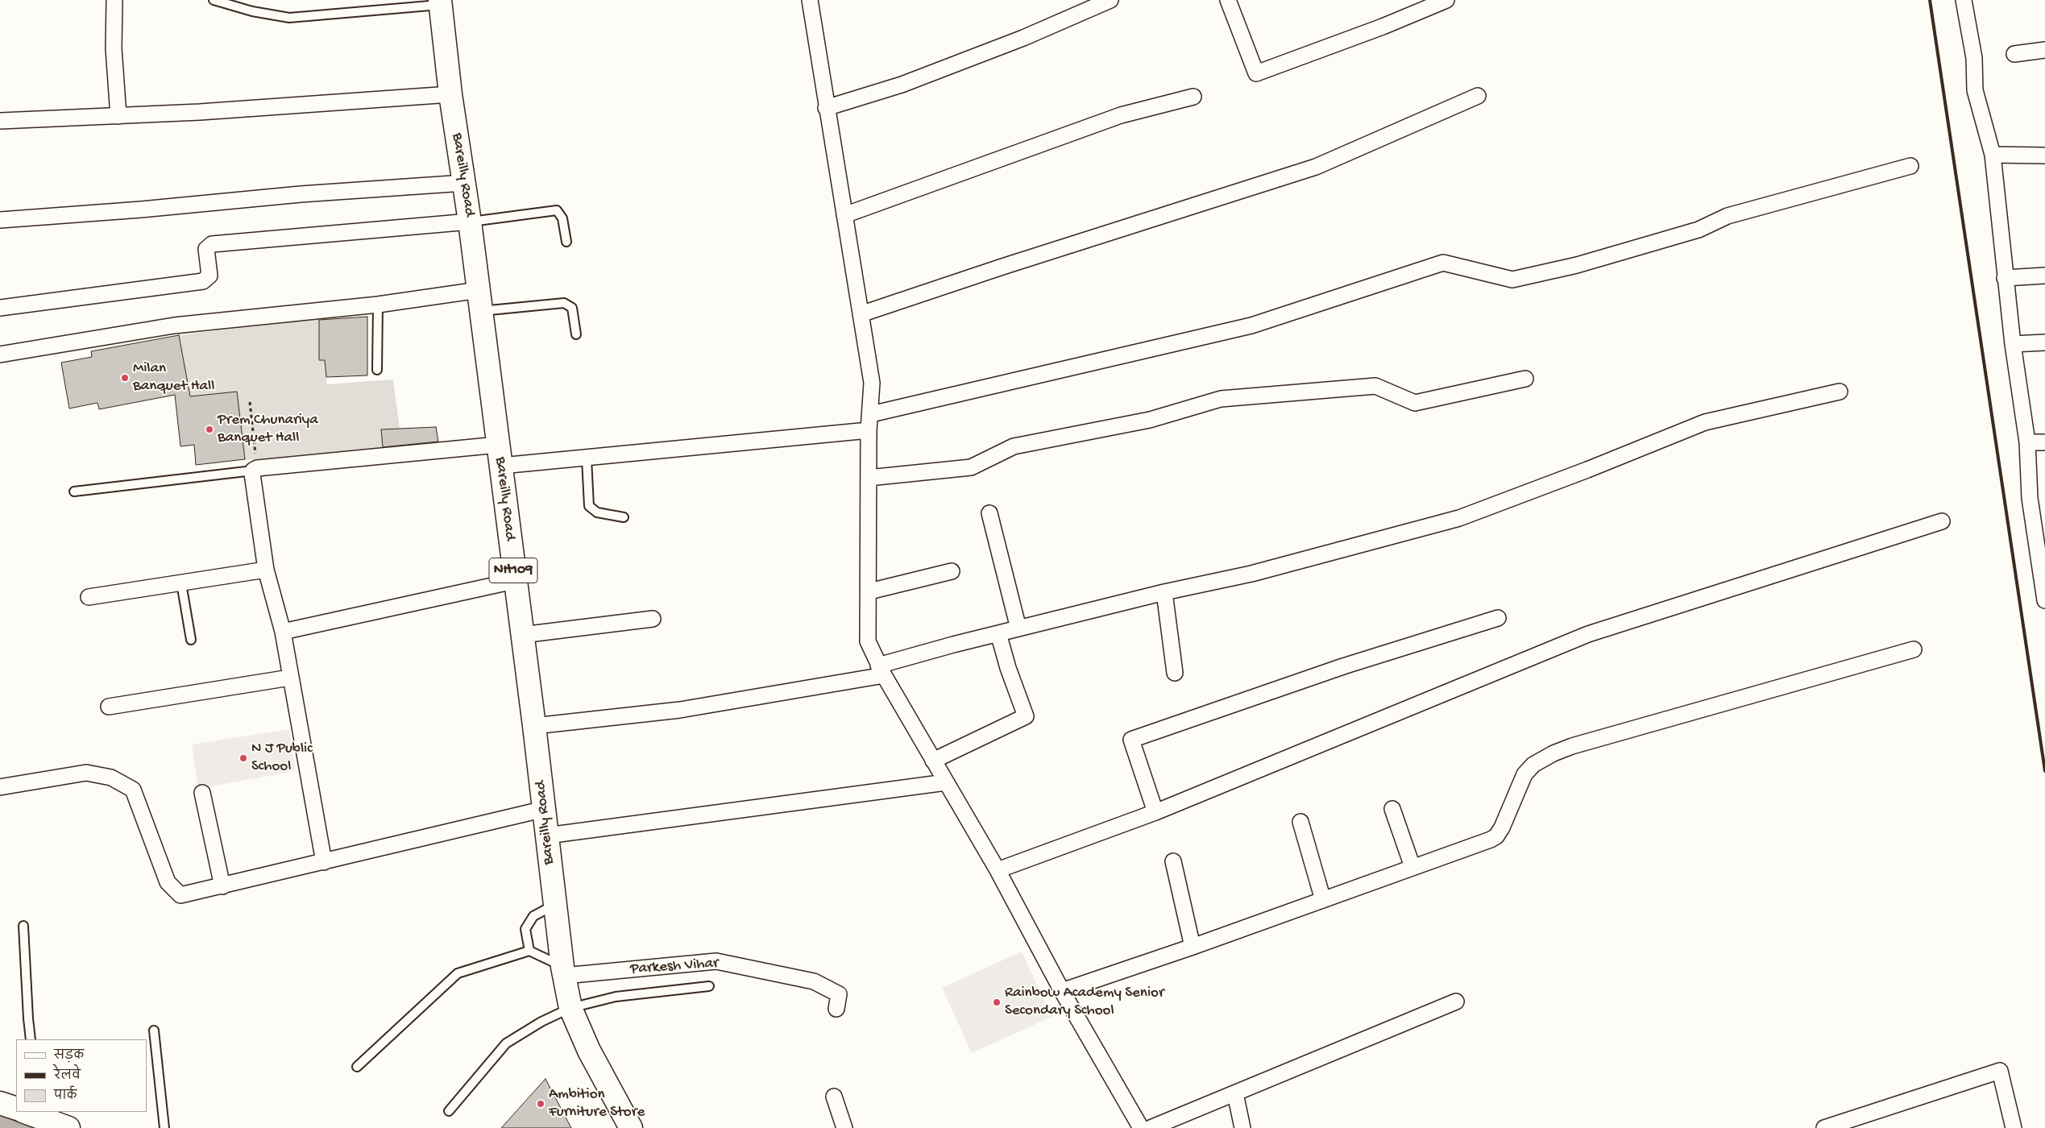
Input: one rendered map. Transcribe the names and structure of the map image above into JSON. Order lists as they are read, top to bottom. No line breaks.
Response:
{"streets":{"main road":["Bareilly Road","NH109"],"street":["Parkesh Vihar"]},"crossings":[["Bareilly Road","Parkesh Vihar"]],"places":["Milan Banquet Hall","Prem Chunariya Banquet Hall","N J Public School","Rainbow Academy Senior Secondary School","Ambition Furniture Store"],"legend":["सड़क","रेलवे","पार्क"]}
